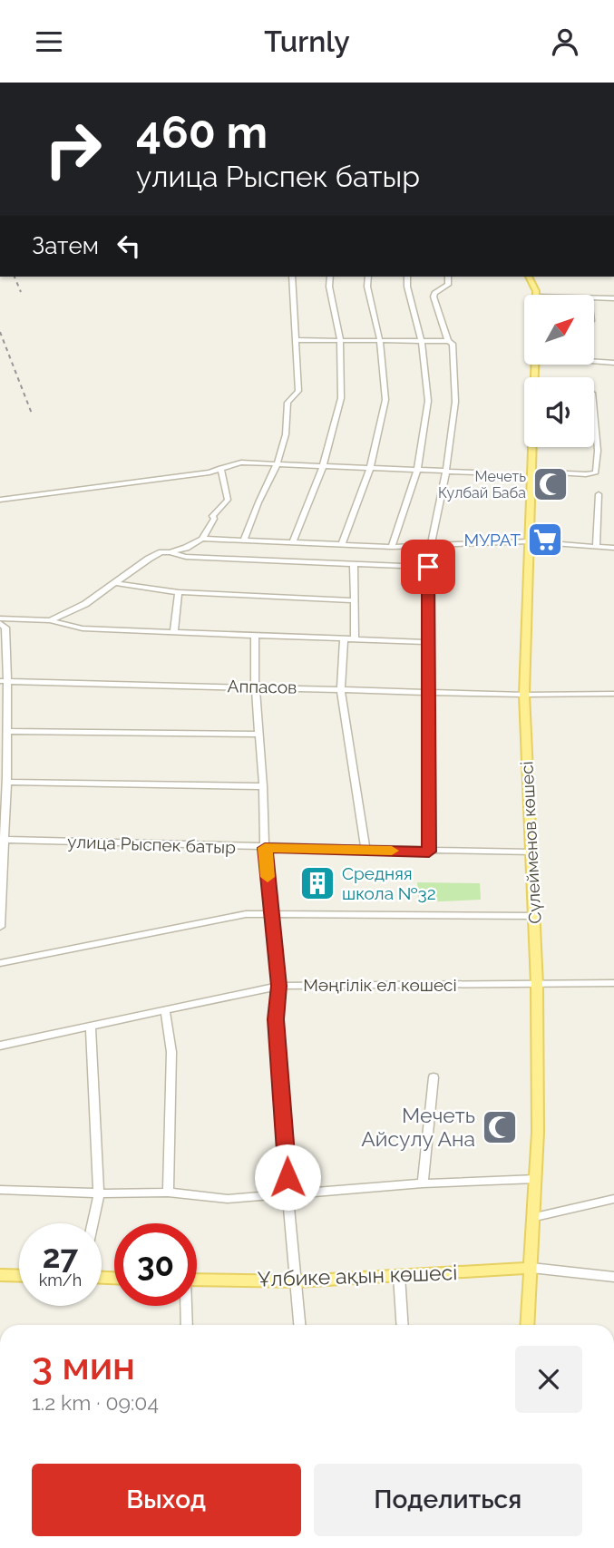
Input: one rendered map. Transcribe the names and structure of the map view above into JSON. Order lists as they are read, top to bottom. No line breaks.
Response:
{"streets":{"main road":["Сүлейменов көшесі","Ұлбике ақын көшесі"],"street":["Аппасов","улица Рыспек батыр","Мәңгілік ел көшесі"]},"crossings":[["Аппасов","Сүлейменов көшесі"],["Сүлейменов көшесі","улица Рыспек батыр"],["Сүлейменов көшесі","Мәңгілік ел көшесі"],["Сүлейменов көшесі","Ұлбике ақын көшесі"]],"places":{"mosque":["Мечеть Кулбай Баба","Мечеть Айсулу Ана"],"supermarket":["МУРАТ"],"building":["Средняя школа №32"]},"north":"top right","page":{"header":"Turnly","turn":["460 m","улица Рыспек батыр"],"then":"Затем","speed":"27 km/h","limit":"30","heading":["3 мин","1.2 km · 09:04"],"buttons":["Выход","Поделиться"]}}
